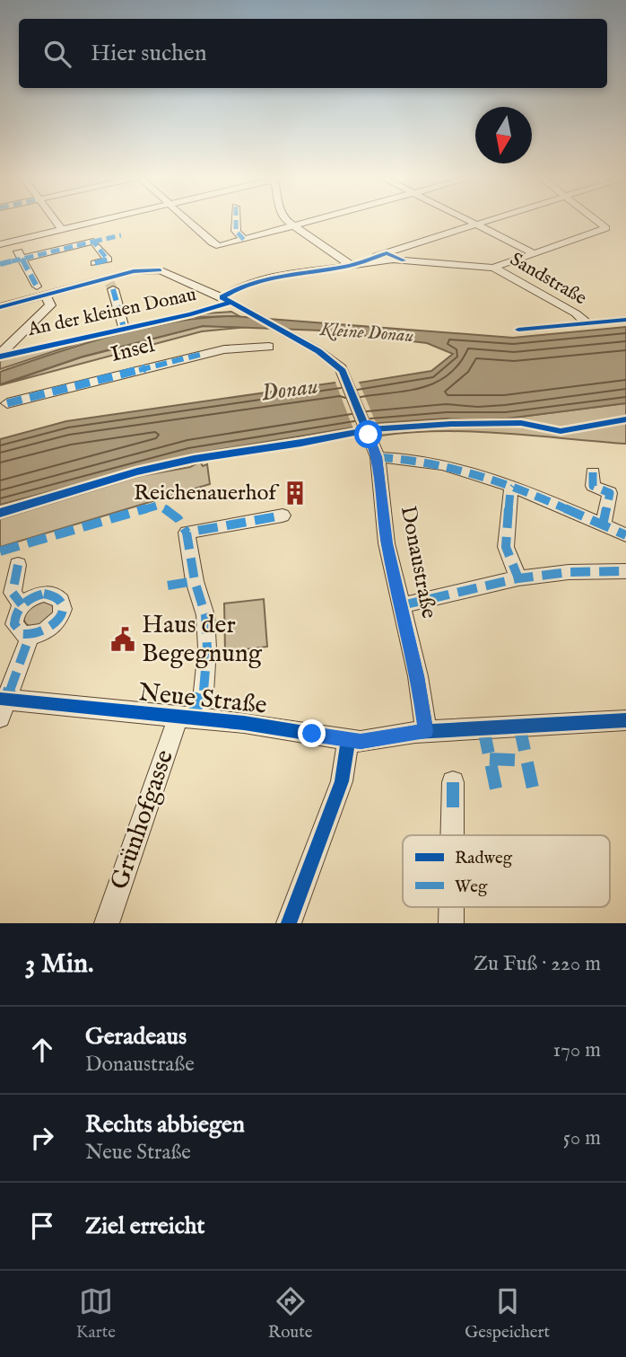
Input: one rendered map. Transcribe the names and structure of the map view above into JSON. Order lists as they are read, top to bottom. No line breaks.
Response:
{"streets":{"street":["Sandstraße","An der kleinen Donau","Insel","Donaustraße","Neue Straße","Grünhofgasse"]},"crossings":[["Donaustraße","Neue Straße"],["Neue Straße","Grünhofgasse"]],"water":["Kleine Donau","Donau"],"places":{"building":["Reichenauerhof"],"public building":["Haus der Begegnung"]},"legend":["Radweg","Weg"],"north":"bottom","page":{"search":"Hier suchen","heading":["3 Min.","Zu Fuß · 220 m"],"list":[["Geradeaus","Donaustraße","170 m"],["Rechts abbiegen","Neue Straße","50 m"],"Ziel erreicht"],"nav":["Karte","Route","Gespeichert"]}}
